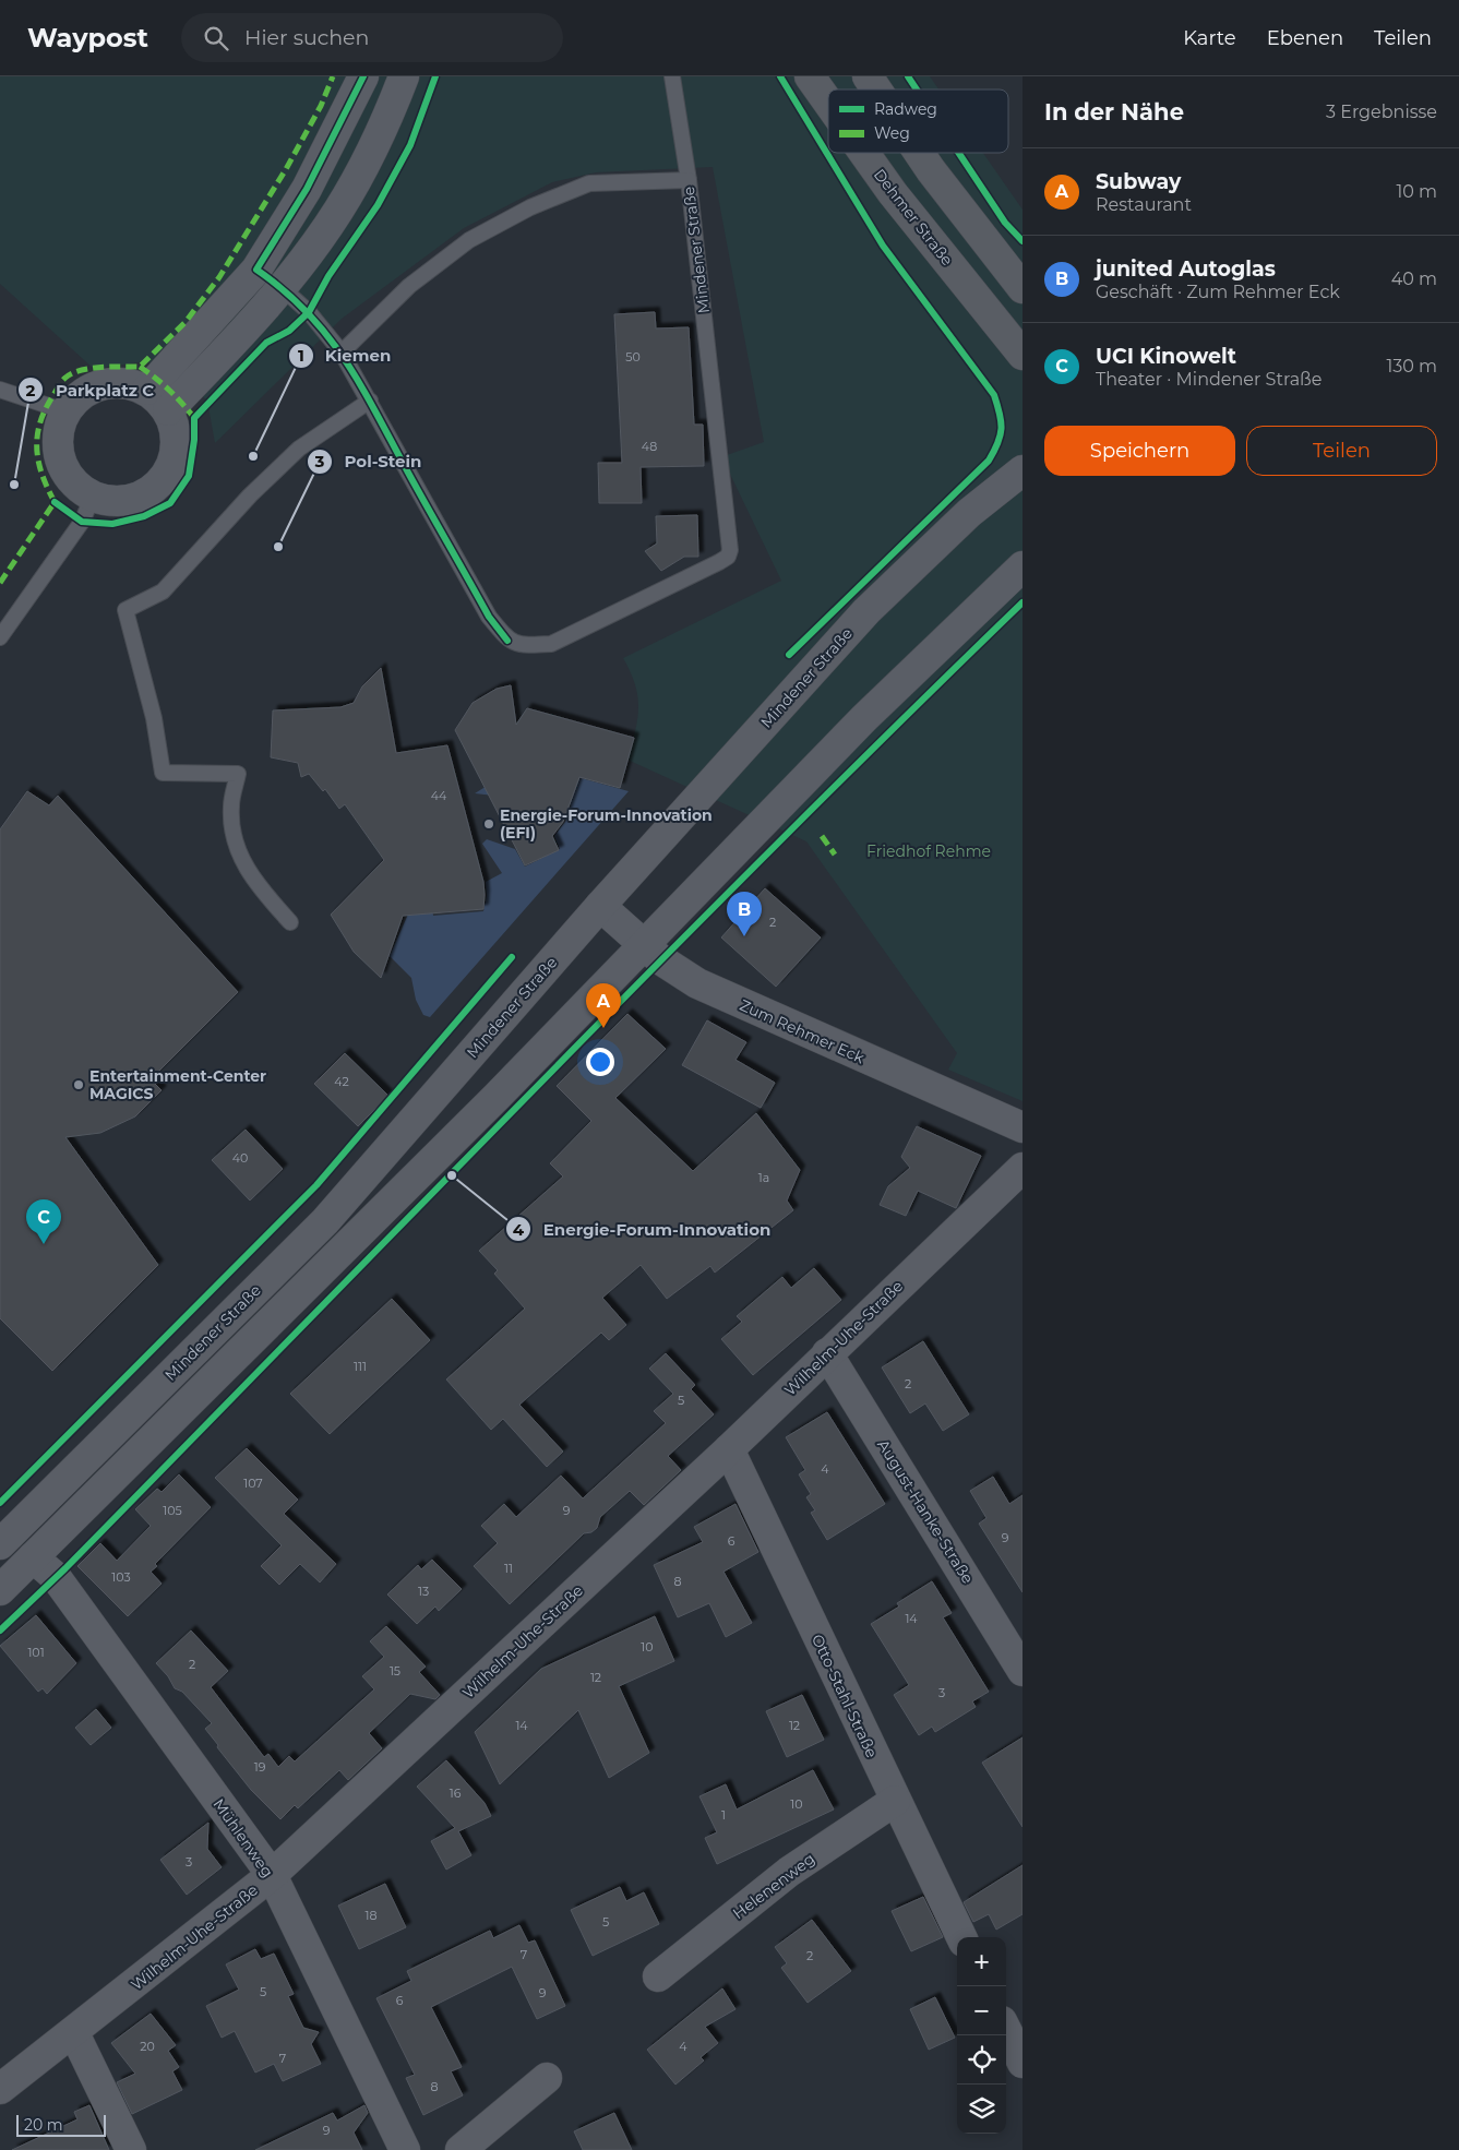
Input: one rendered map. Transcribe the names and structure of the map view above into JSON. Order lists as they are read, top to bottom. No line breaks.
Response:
{"streets":{"main road":["Dehmer Straße"],"street":["Mindener Straße","Zum Rehmer Eck","Wilhelm-Uhe-Straße","August-Hanke-Straße","Otto-Stahl-Straße","Mühlenweg","Helenenweg"]},"crossings":[["Mindener Straße","Zum Rehmer Eck"],["Wilhelm-Uhe-Straße","August-Hanke-Straße"],["Wilhelm-Uhe-Straße","Otto-Stahl-Straße"],["Wilhelm-Uhe-Straße","Mühlenweg"],["Otto-Stahl-Straße","Helenenweg"]],"parks":["Friedhof Rehme"],"places":["Kiemen","Parkplatz C","Pol-Stein","Energie-Forum-Innovation (EFI)","Entertainment-Center MAGICS","Energie-Forum-Innovation"],"house_numbers":["50","48","44","2","42","40","1a","111","2","5","4","107","105","9","9","6","11","103","8","13","14","10","101","2","15","12","3","14","12","19","16","10","1","3","18","5","7","2","5","9","6","20","4","7","8","9"],"legend":["Radweg","Weg"],"scale_bar":"20 m","page":{"header":"Waypost","search":"Hier suchen","nav":["Karte","Ebenen","Teilen"],"heading":["In der Nähe","3 Ergebnisse"],"list":[{"mark":"A","name":"Subway","note":"Restaurant","value":"10 m"},{"mark":"B","name":"junited Autoglas","note":"Geschäft · Zum Rehmer Eck","value":"40 m"},{"mark":"C","name":"UCI Kinowelt","note":"Theater · Mindener Straße","value":"130 m"}],"buttons":["Speichern","Teilen"],"pins":["B","A","C"],"map_buttons":["+","−"],"scale":"20 m"}}
